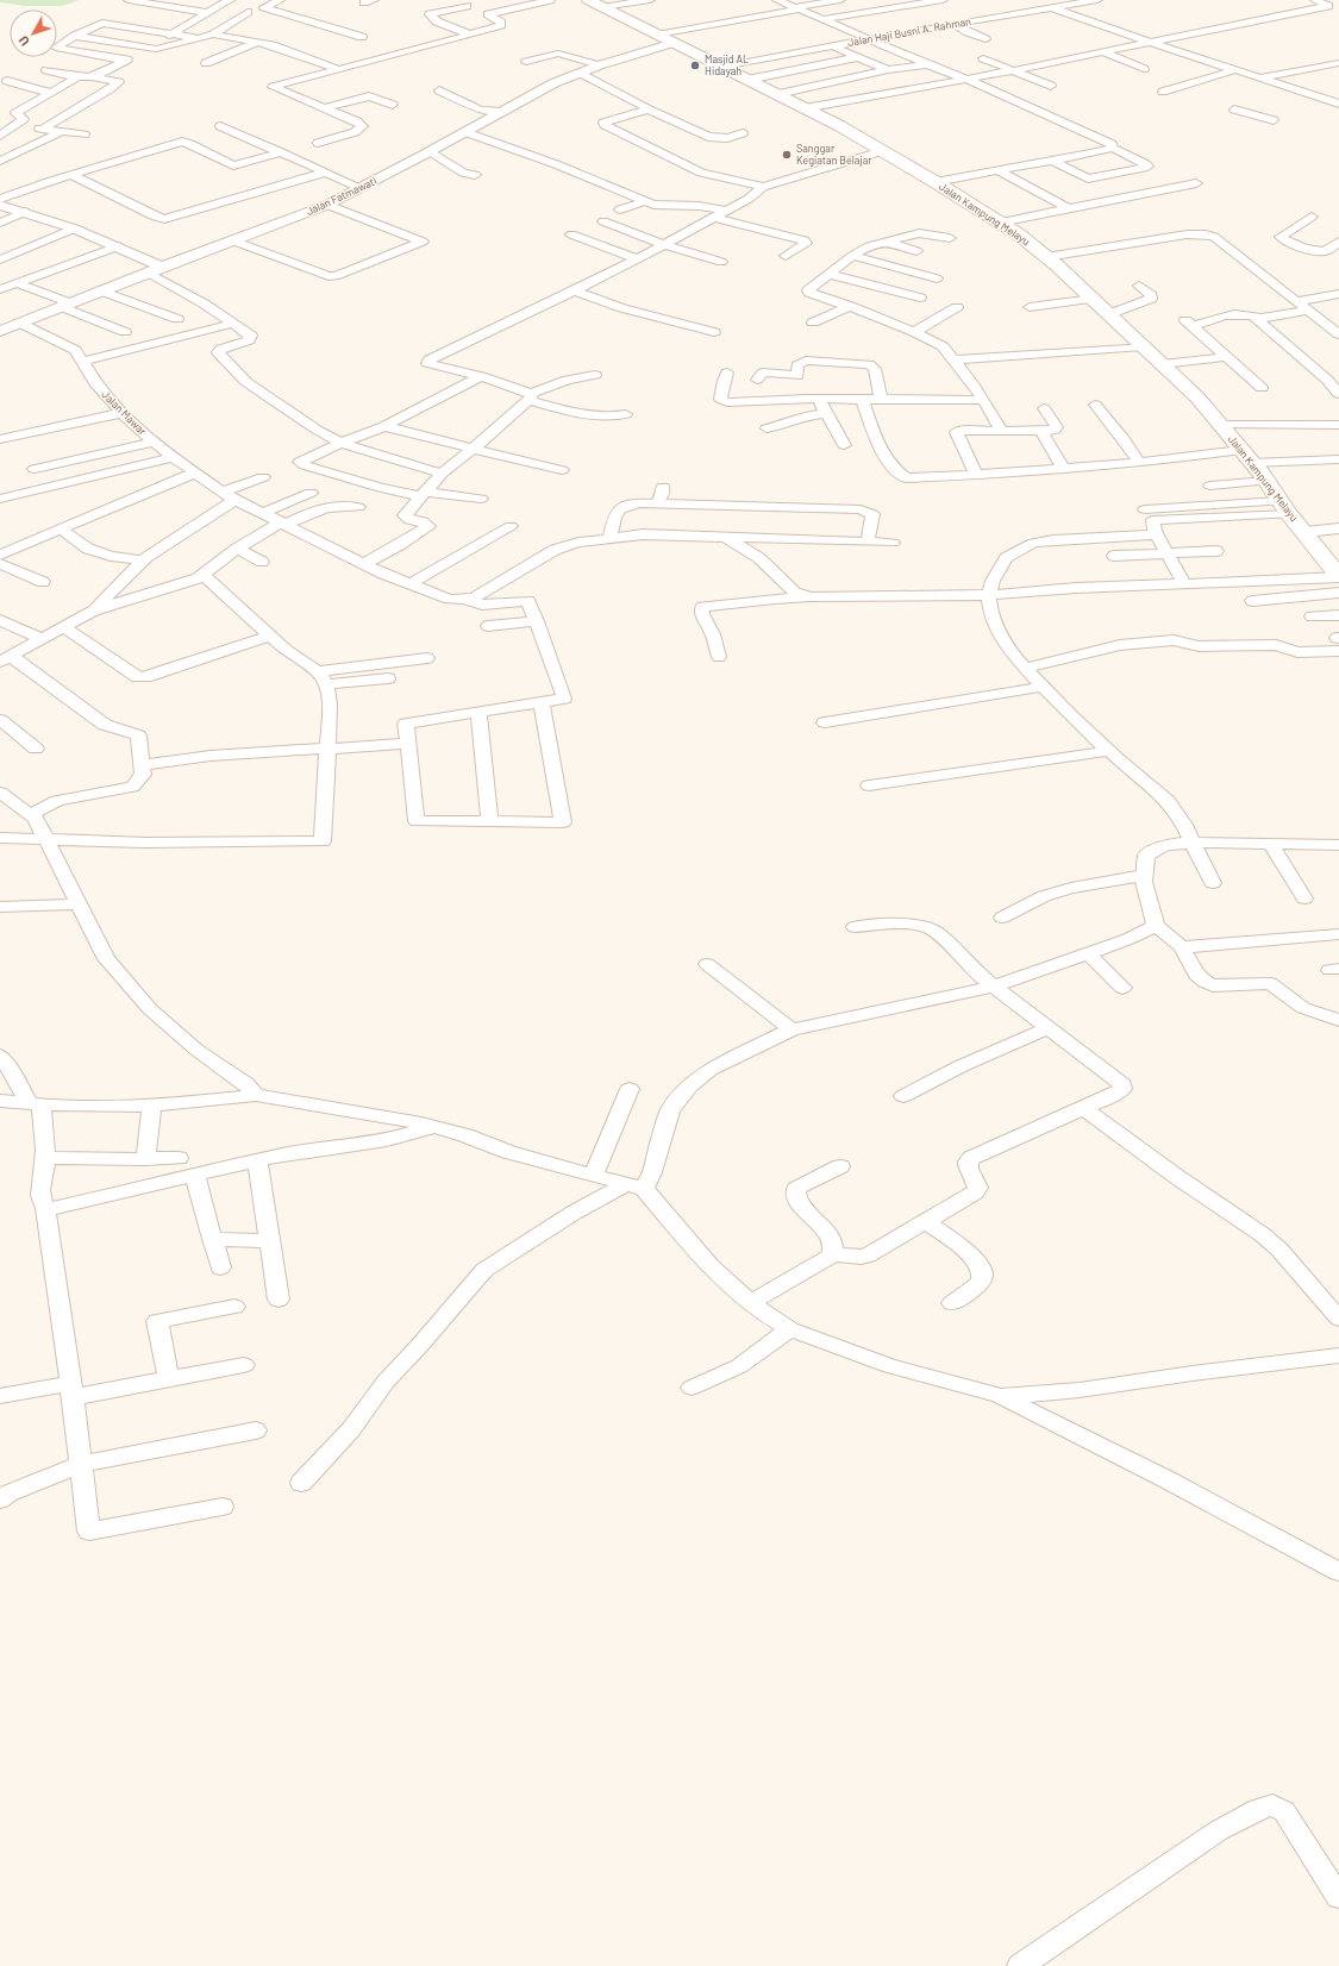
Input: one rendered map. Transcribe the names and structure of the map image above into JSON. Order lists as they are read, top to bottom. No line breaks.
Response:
{"streets":{"main road":["Jalan Kampung Melayu"],"street":["Jalan Haji Busni A. Rahman","Jalan Fatmawati","Jalan Mawar"]},"crossings":[["Jalan Haji Busni A. Rahman","Jalan Kampung Melayu"],["Jalan Fatmawati","Jalan Kampung Melayu"],["Jalan Fatmawati","Jalan Mawar"]],"places":["Masjid AL Hidayah","Sanggar Kegiatan Belajar"],"north":"bottom left"}
